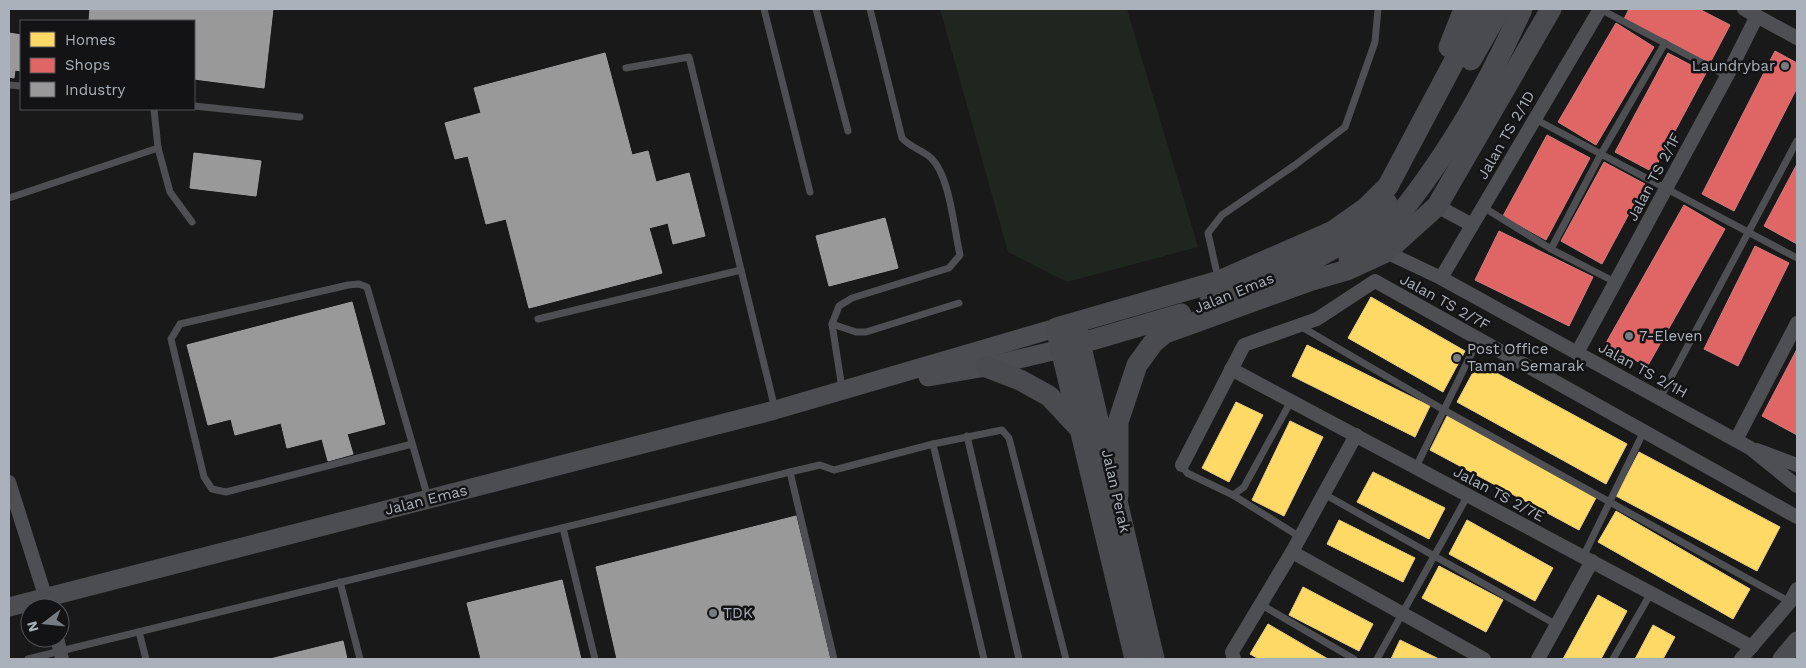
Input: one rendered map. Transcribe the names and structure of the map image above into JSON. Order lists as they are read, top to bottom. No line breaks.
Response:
{"streets":{"main road":["Jalan Emas","Jalan Perak"],"street":["Jalan TS 2/1D","Jalan TS 2/1F","Jalan TS 2/7F","Jalan TS 2/1H","Jalan TS 2/7E"]},"crossings":[["Jalan TS 2/1D","Jalan TS 2/1H"],["Jalan TS 2/1F","Jalan TS 2/1H"],["Jalan Emas","Jalan Perak"],["Jalan TS 2/7F","Jalan TS 2/7E"]],"places":["Laundrybar","7-Eleven","Post Office Taman Semarak","TDK"],"legend":["Homes","Shops","Industry"],"north":"left"}
